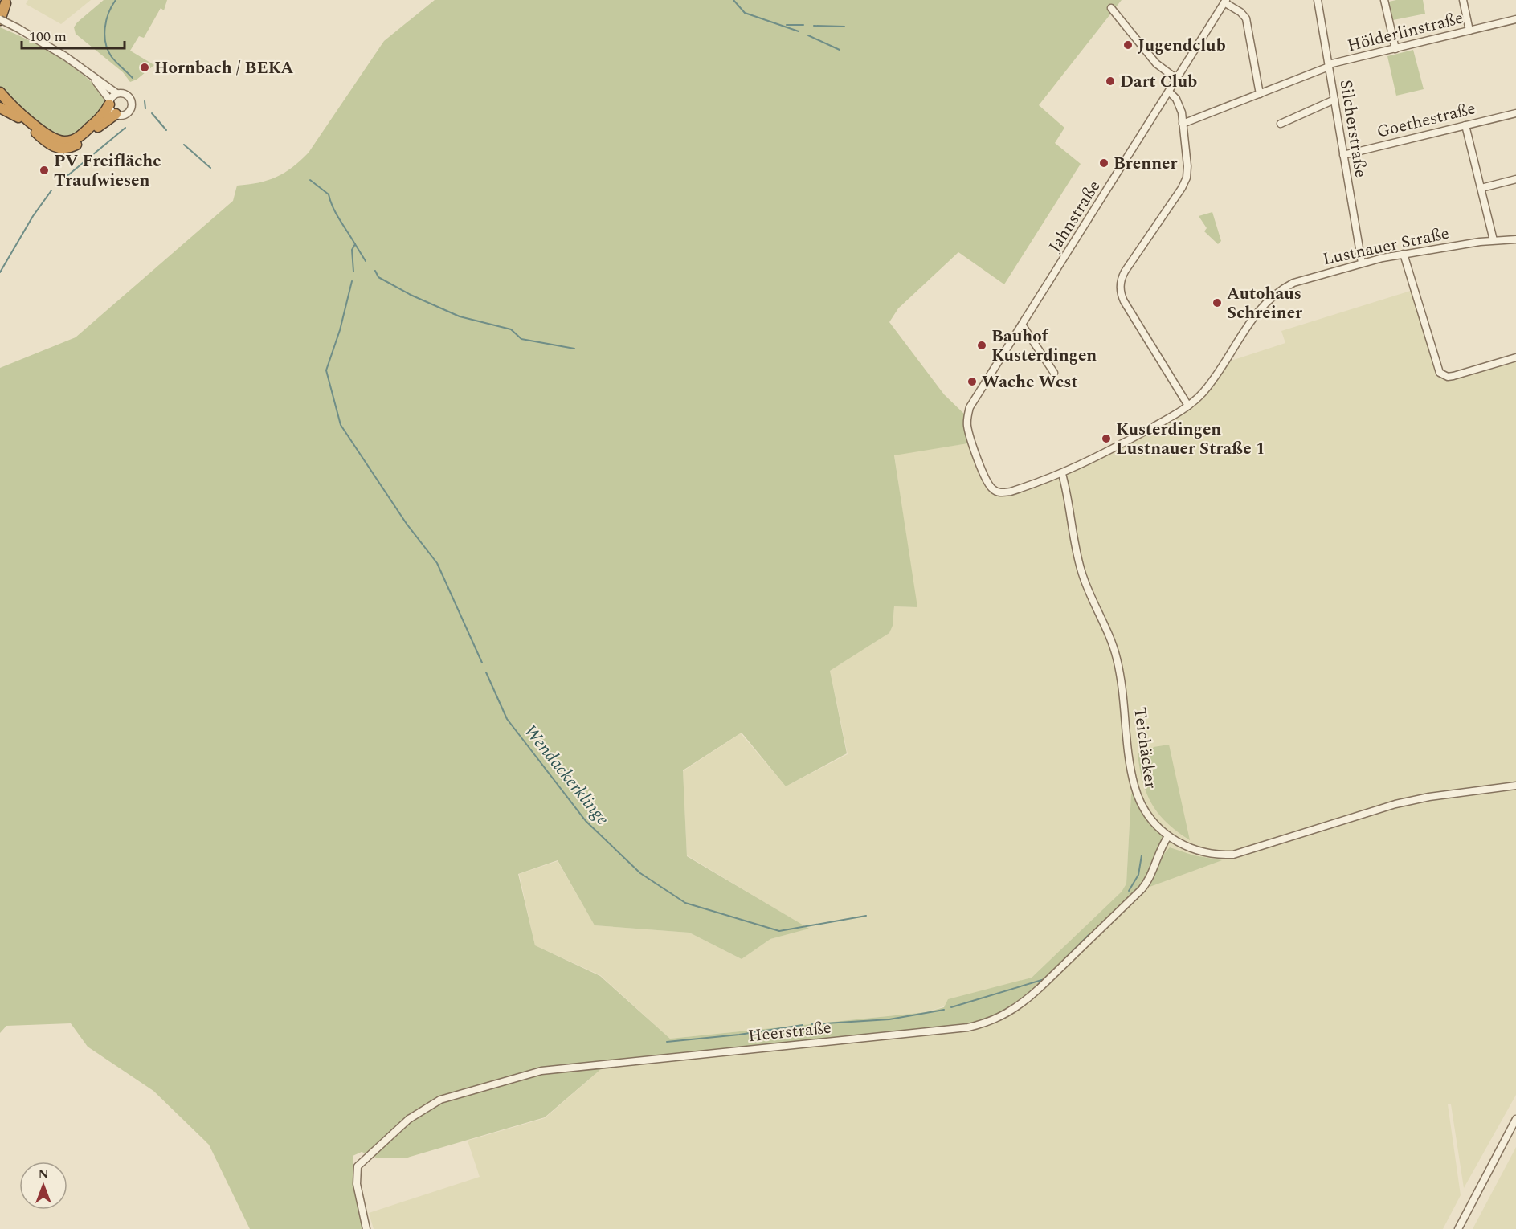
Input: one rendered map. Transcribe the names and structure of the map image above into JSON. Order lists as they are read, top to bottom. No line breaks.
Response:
{"streets":{"street":["Hölderlinstraße","Goethestraße","Silcherstraße","Jahnstraße","Lustnauer Straße","Teichäcker","Heerstraße"]},"crossings":[["Hölderlinstraße","Silcherstraße"],["Goethestraße","Silcherstraße"],["Silcherstraße","Lustnauer Straße"],["Jahnstraße","Lustnauer Straße"],["Lustnauer Straße","Teichäcker"],["Teichäcker","Heerstraße"]],"water":["Wendackerklinge"],"places":["Jugendclub","Hornbach / BEKA","Dart Club","Brenner","PV Freifläche Traufwiesen","Autohaus Schreiner","Bauhof Kusterdingen","Wache West","Kusterdingen Lustnauer Straße 1"],"scale_bar":"100 m","north":"top"}
